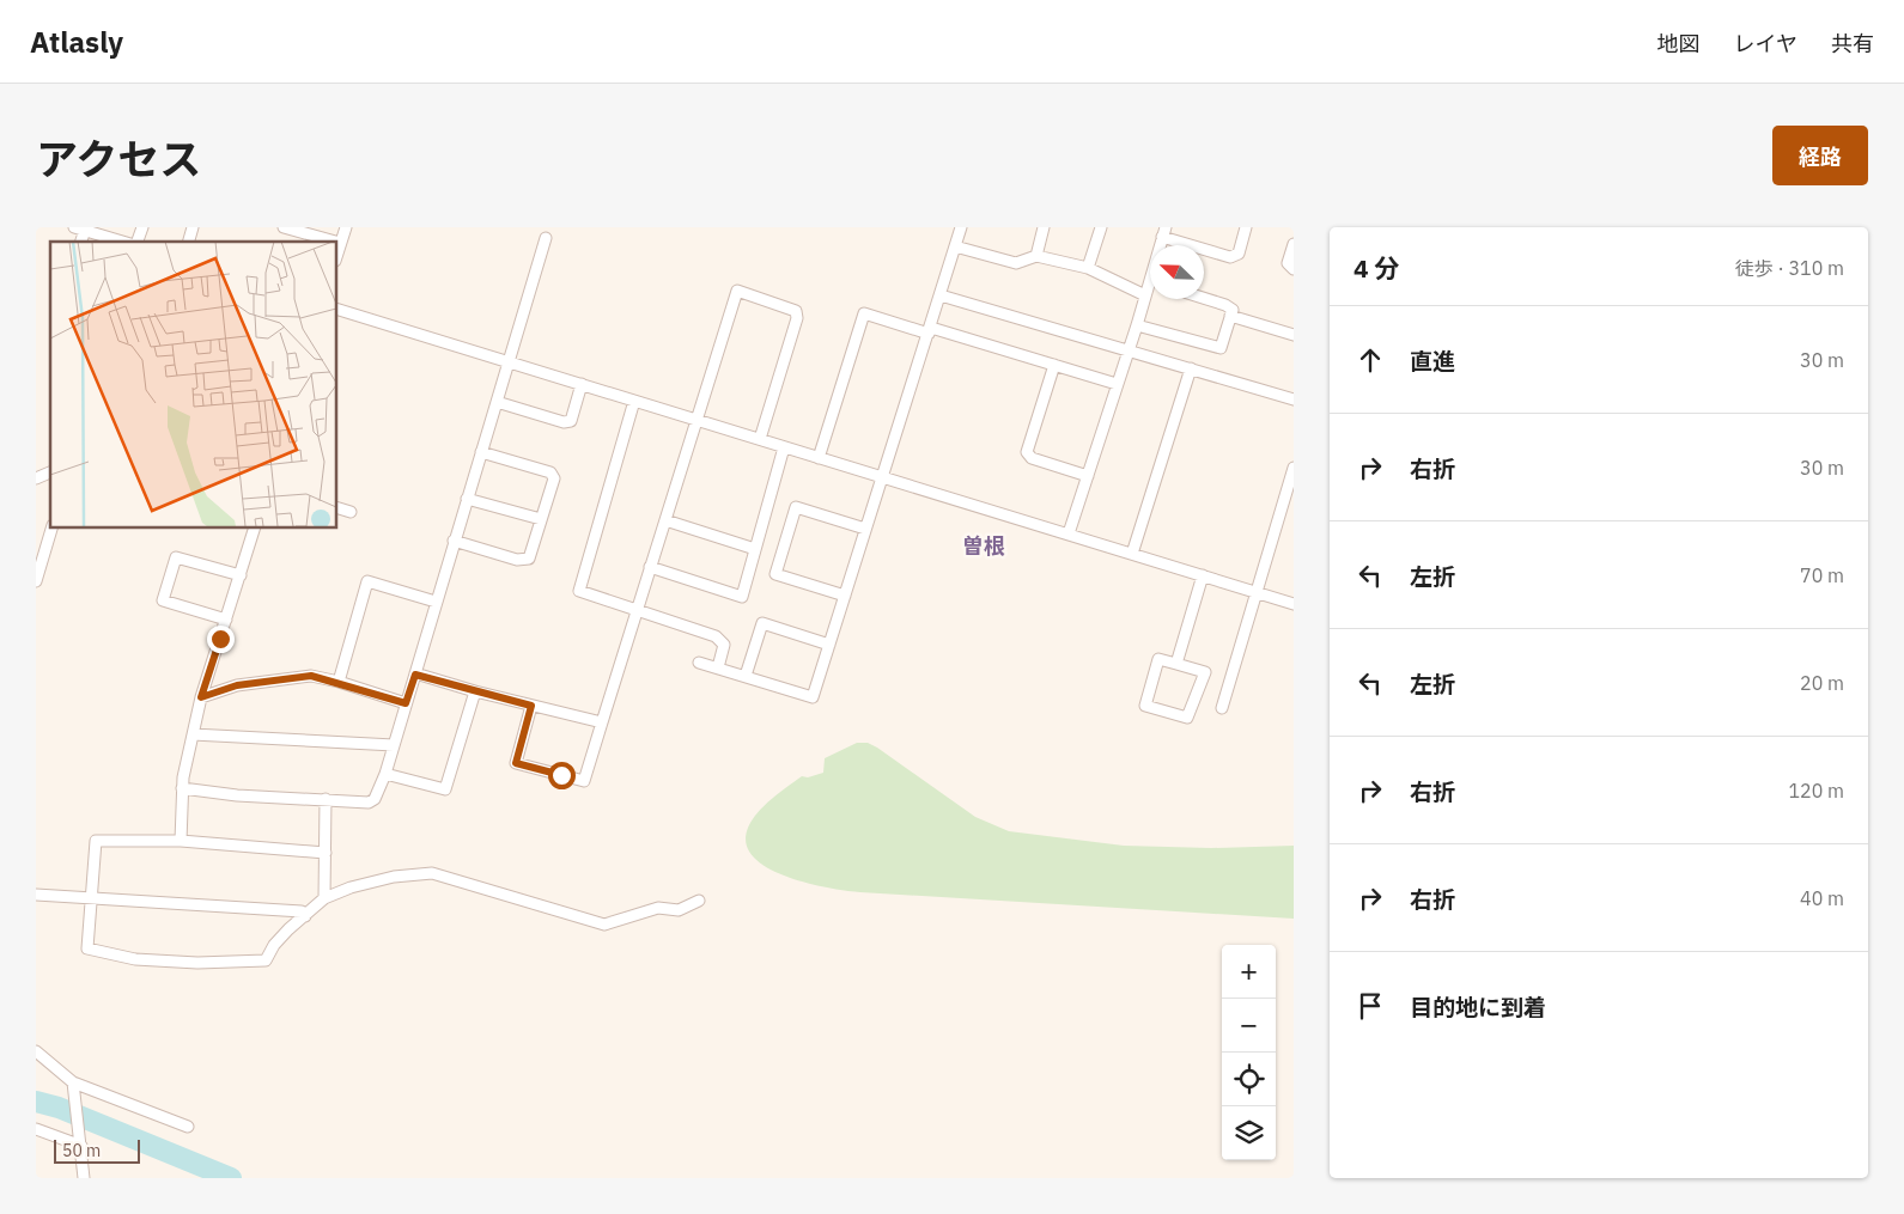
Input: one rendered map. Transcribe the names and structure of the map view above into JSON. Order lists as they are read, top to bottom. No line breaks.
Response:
{"districts":["曽根"],"scale_bar":"50 m","north":"top left","page":{"header":"Atlasly","nav":["地図","レイヤ","共有"],"title":"アクセス","buttons":"経路","heading":["4 分","徒歩 · 310 m"],"list":[["直進","30 m"],["右折","30 m"],["左折","70 m"],["左折","20 m"],["右折","120 m"],["右折","40 m"],"目的地に到着"],"map_buttons":["+","−"],"scale":"50 m"}}
